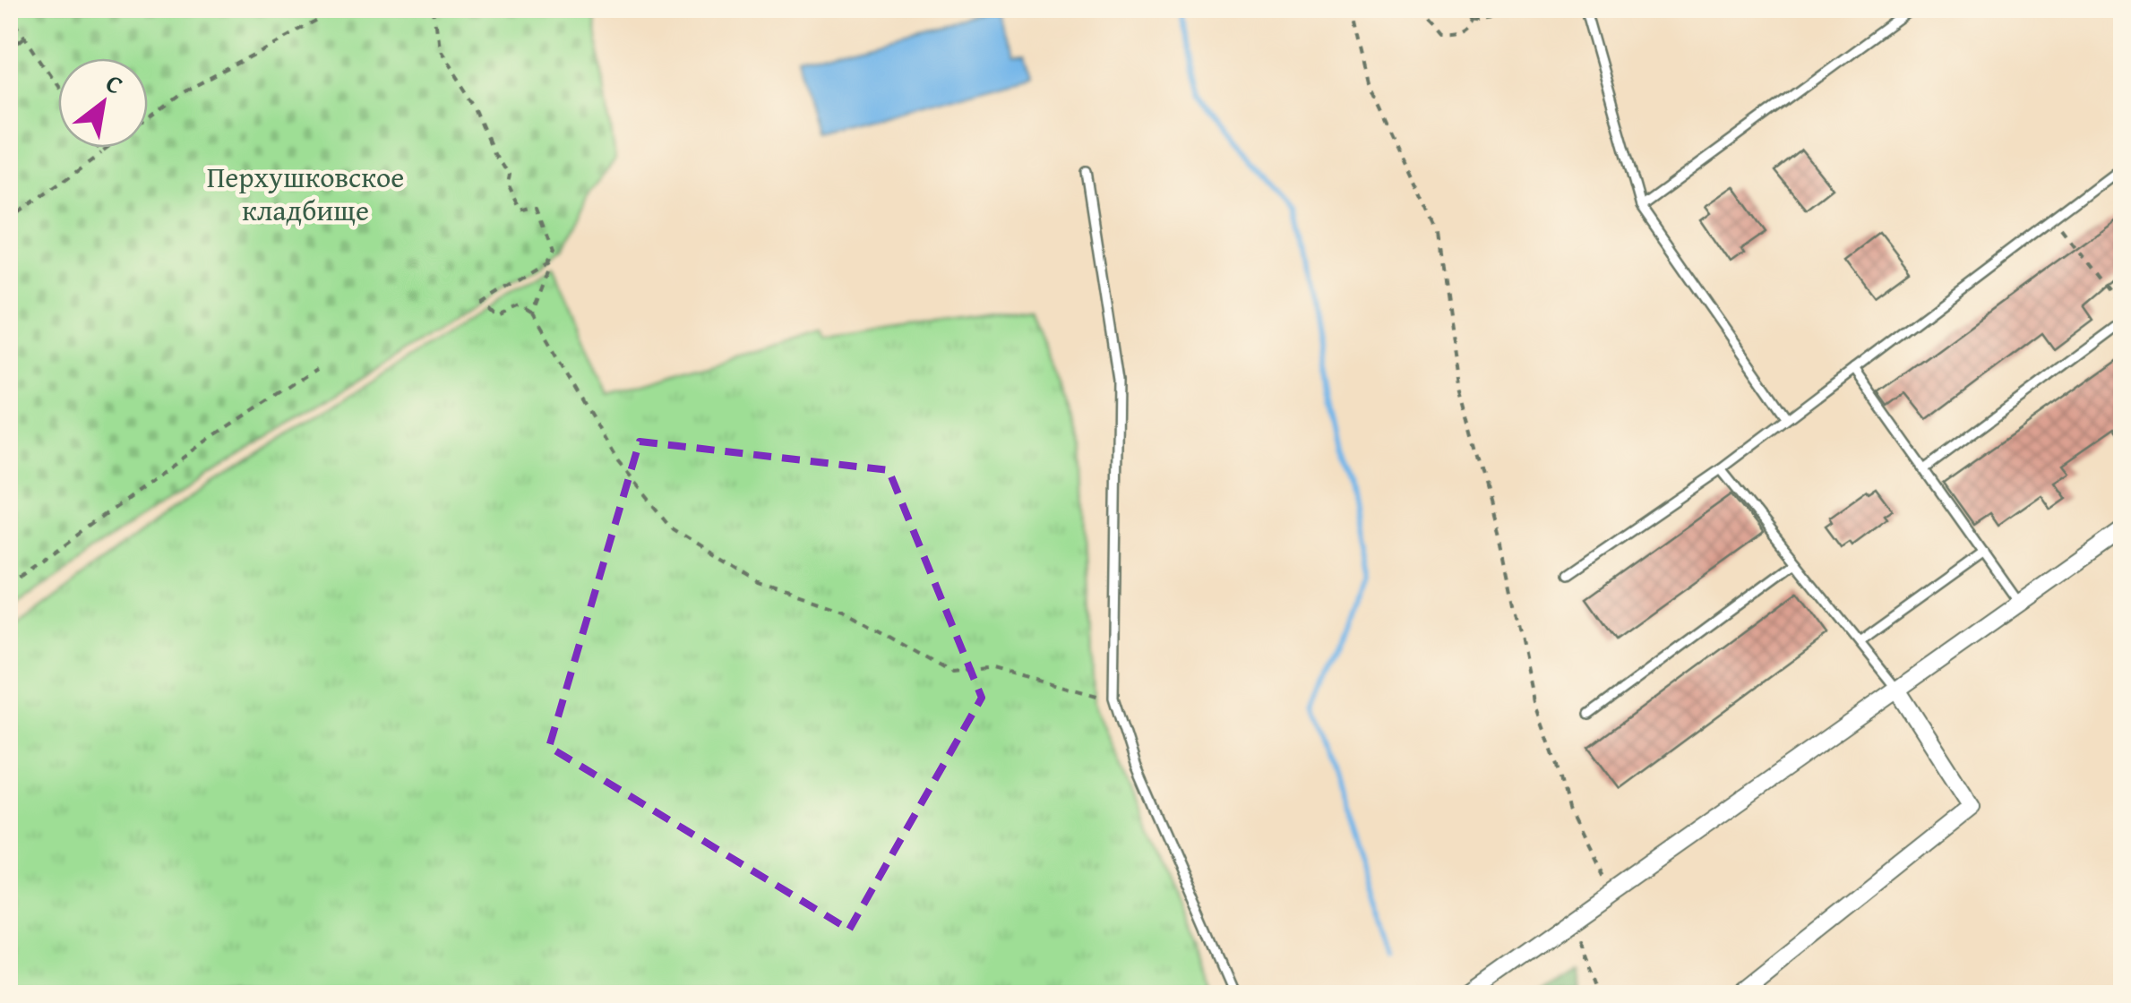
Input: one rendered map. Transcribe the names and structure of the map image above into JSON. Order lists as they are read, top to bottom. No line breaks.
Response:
{"parks":["Перхушковское кладбище"],"north":"top right"}
